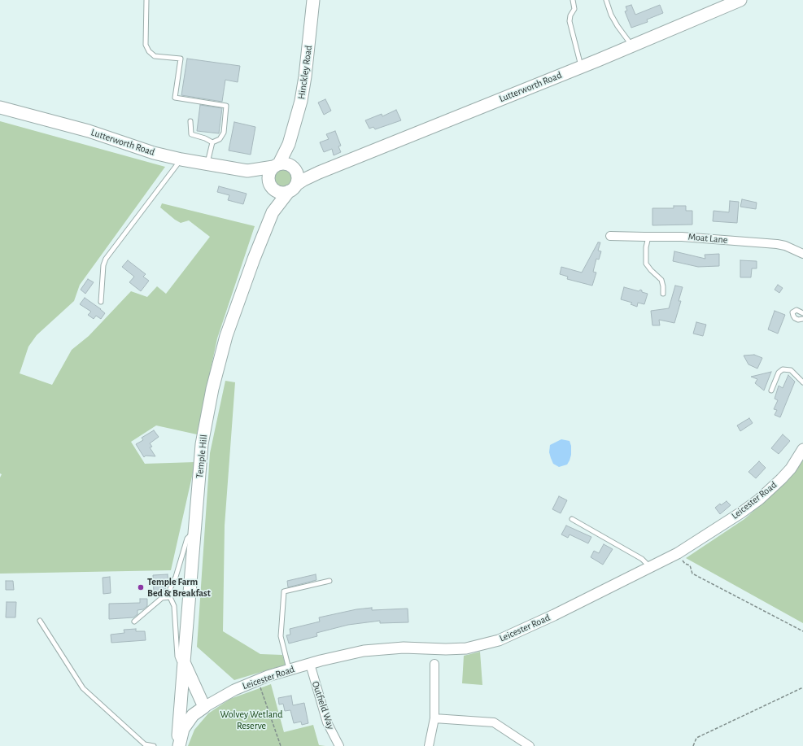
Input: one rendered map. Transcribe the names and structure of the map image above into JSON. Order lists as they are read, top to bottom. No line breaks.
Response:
{"streets":{"main road":["Hinckley Road","Lutterworth Road","Temple Hill"],"street":["Moat Lane","Leicester Road","Outfield Way"]},"crossings":[["Hinckley Road","Lutterworth Road"],["Hinckley Road","Temple Hill"],["Lutterworth Road","Temple Hill"],["Temple Hill","Leicester Road"],["Leicester Road","Outfield Way"]],"parks":["Wolvey Wetland Reserve"],"places":["Temple Farm Bed & Breakfast"]}
